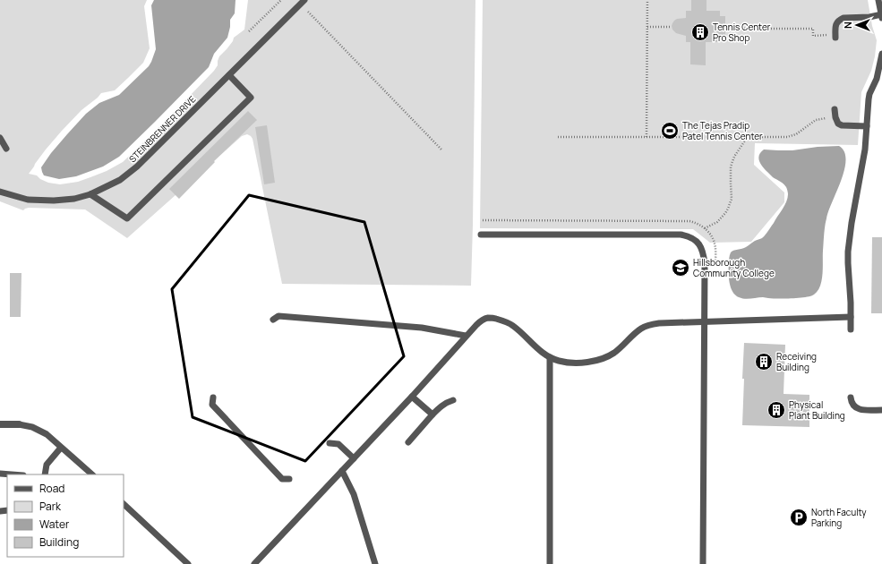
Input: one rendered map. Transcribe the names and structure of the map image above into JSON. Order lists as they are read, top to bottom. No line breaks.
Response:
{"streets":{"lane":["STEINBRENNER DRIVE"]},"places":{"building":["Tennis Center Pro Shop","Receiving Building","Physical Plant Building"],"sports":["The Tejas Pradip Patel Tennis Center"],"school or university":["Hillsborough Community College"],"parking":["North Faculty Parking"]},"legend":["Road","Park","Water","Building"],"north":"left"}
